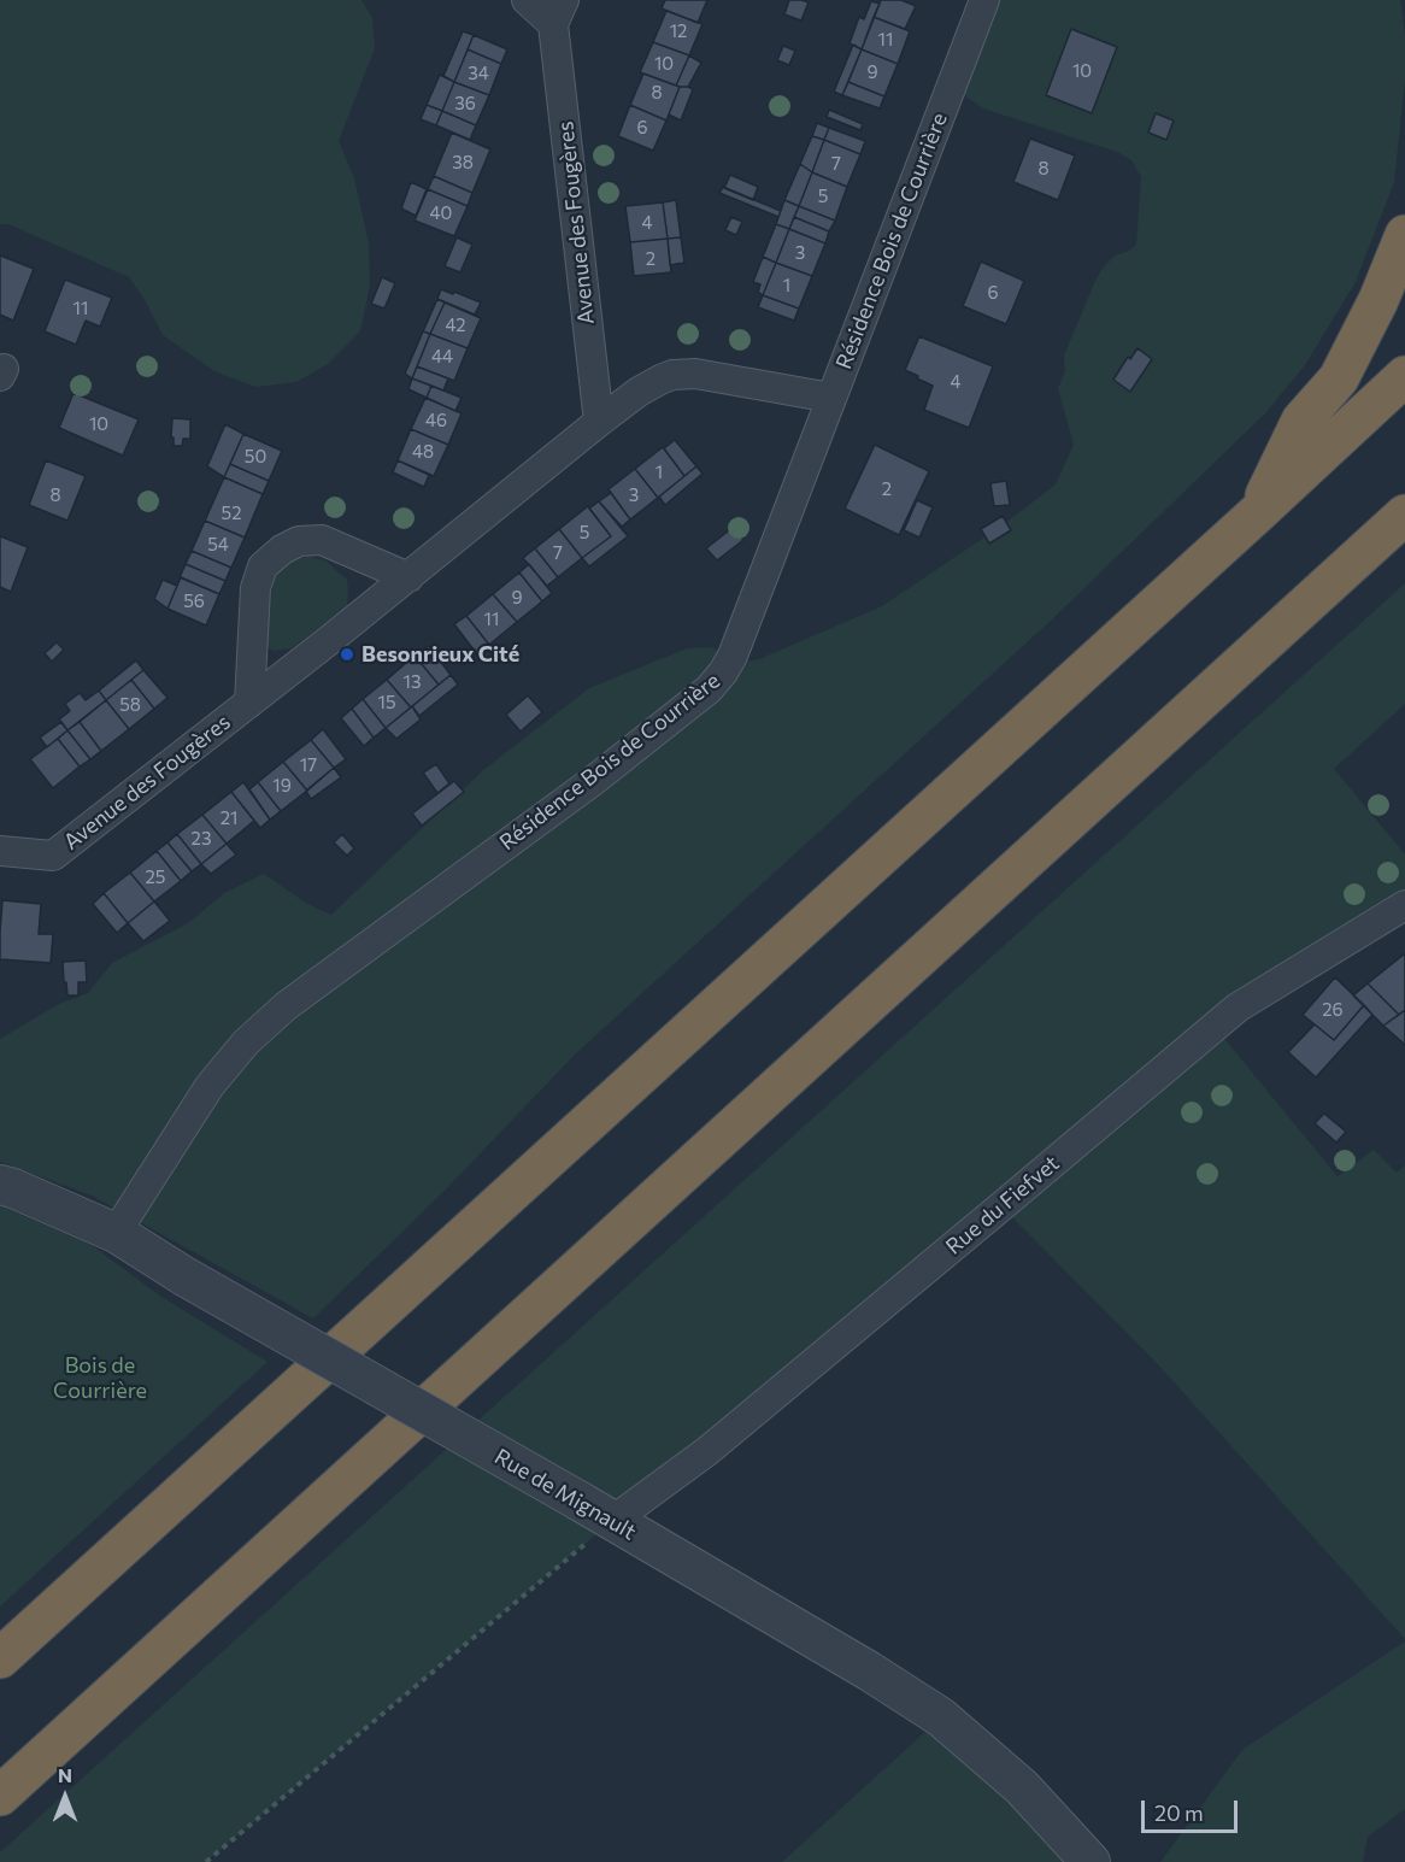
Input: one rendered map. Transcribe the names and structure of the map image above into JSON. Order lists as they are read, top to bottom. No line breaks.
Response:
{"streets":{"street":["Avenue des Fougères","Résidence Bois de Courrière","Rue du Fiefvet","Rue de Mignault"]},"crossings":[["Avenue des Fougères","Résidence Bois de Courrière"],["Résidence Bois de Courrière","Rue de Mignault"],["Rue du Fiefvet","Rue de Mignault"]],"parks":["Bois de Courrière"],"places":["Besonrieux Cité"],"house_numbers":["12","11","10","10","9","34","8","36","6","38","7","8","5","40","4","3","2","1","6","11","42","44","4","46","10","48","50","1","2","8","3","52","5","54","7","9","56","11","13","15","58","17","19","21","23","25","26"],"scale_bar":"20 m","north":"top"}
